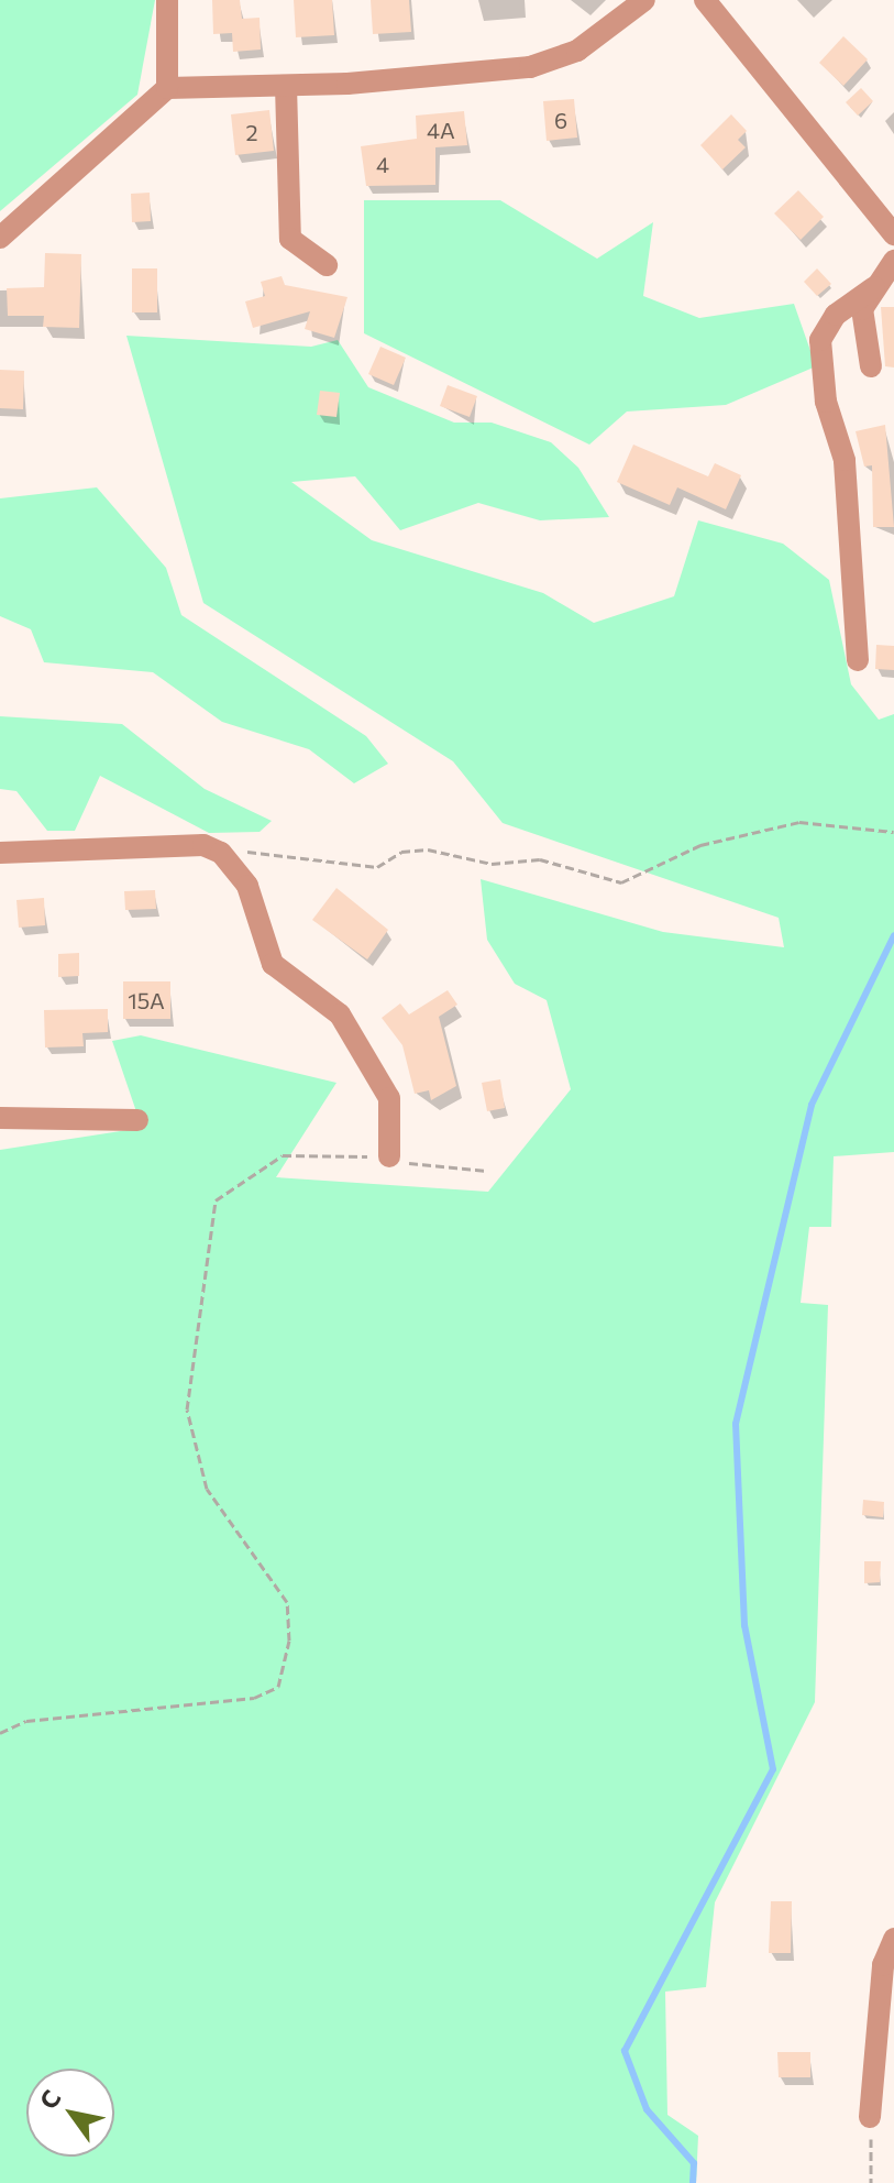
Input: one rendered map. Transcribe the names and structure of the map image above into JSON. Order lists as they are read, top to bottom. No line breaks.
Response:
{"house_numbers":["6","4А","2","4","15А"],"north":"top left"}
